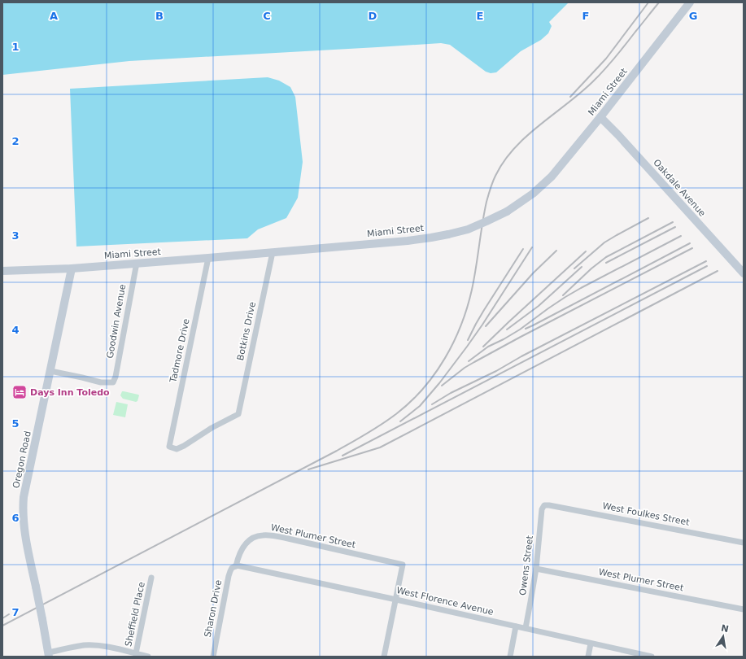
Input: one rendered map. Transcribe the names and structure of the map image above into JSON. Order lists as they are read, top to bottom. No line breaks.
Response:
{"streets":{"main road":["Miami Street","Oakdale Avenue","Oregon Road"],"street":["Goodwin Avenue","Botkins Drive","Tadmore Drive","West Foulkes Street","West Plumer Street","Owens Street","West Florence Avenue","Sharon Drive","Sheffield Place"]},"crossings":[["Miami Street","Oakdale Avenue"],["Miami Street","Goodwin Avenue"],["Miami Street","Botkins Drive"],["Miami Street","Tadmore Drive"],["Miami Street","Oregon Road"],["Goodwin Avenue","Oregon Road"],["Botkins Drive","Tadmore Drive"],["West Foulkes Street","Owens Street"],["West Plumer Street","Owens Street"],["West Plumer Street","West Florence Avenue"],["West Plumer Street","Sharon Drive"],["Owens Street","West Florence Avenue"],["West Florence Avenue","Sharon Drive"]],"places":{"hotel":["Days Inn Toledo"]},"north":"top","grid":{"columns":["A","B","C","D","E","F","G"],"rows":["1","2","3","4","5","6","7"]}}
